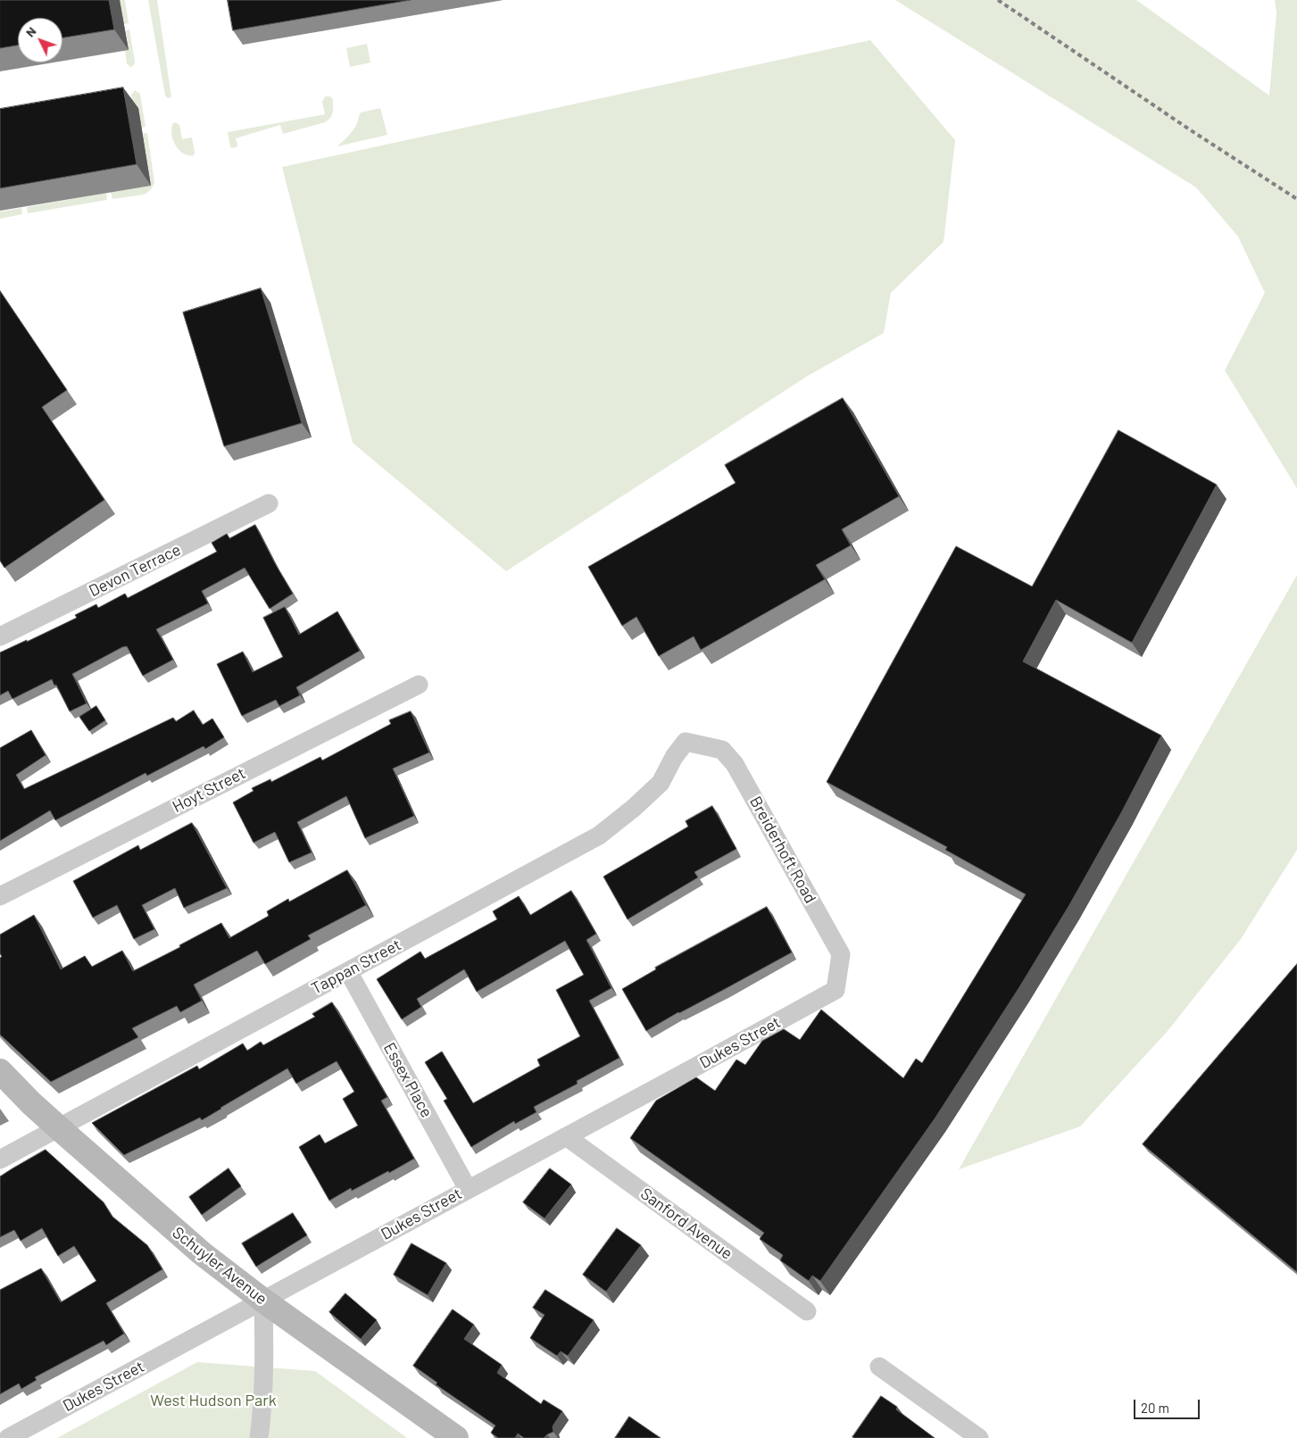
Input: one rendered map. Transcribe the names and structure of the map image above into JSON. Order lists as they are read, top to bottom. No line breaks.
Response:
{"streets":{"main road":["Schuyler Avenue"],"street":["Devon Terrace","Hoyt Street","Breiderhoft Road","Tappan Street","Dukes Street","Essex Place","Sanford Avenue"]},"crossings":[["Breiderhoft Road","Tappan Street"],["Breiderhoft Road","Dukes Street"],["Tappan Street","Essex Place"],["Tappan Street","Schuyler Avenue"],["Dukes Street","Essex Place"],["Dukes Street","Sanford Avenue"],["Dukes Street","Schuyler Avenue"]],"parks":["West Hudson Park"],"scale_bar":"20 m","north":"top left"}
